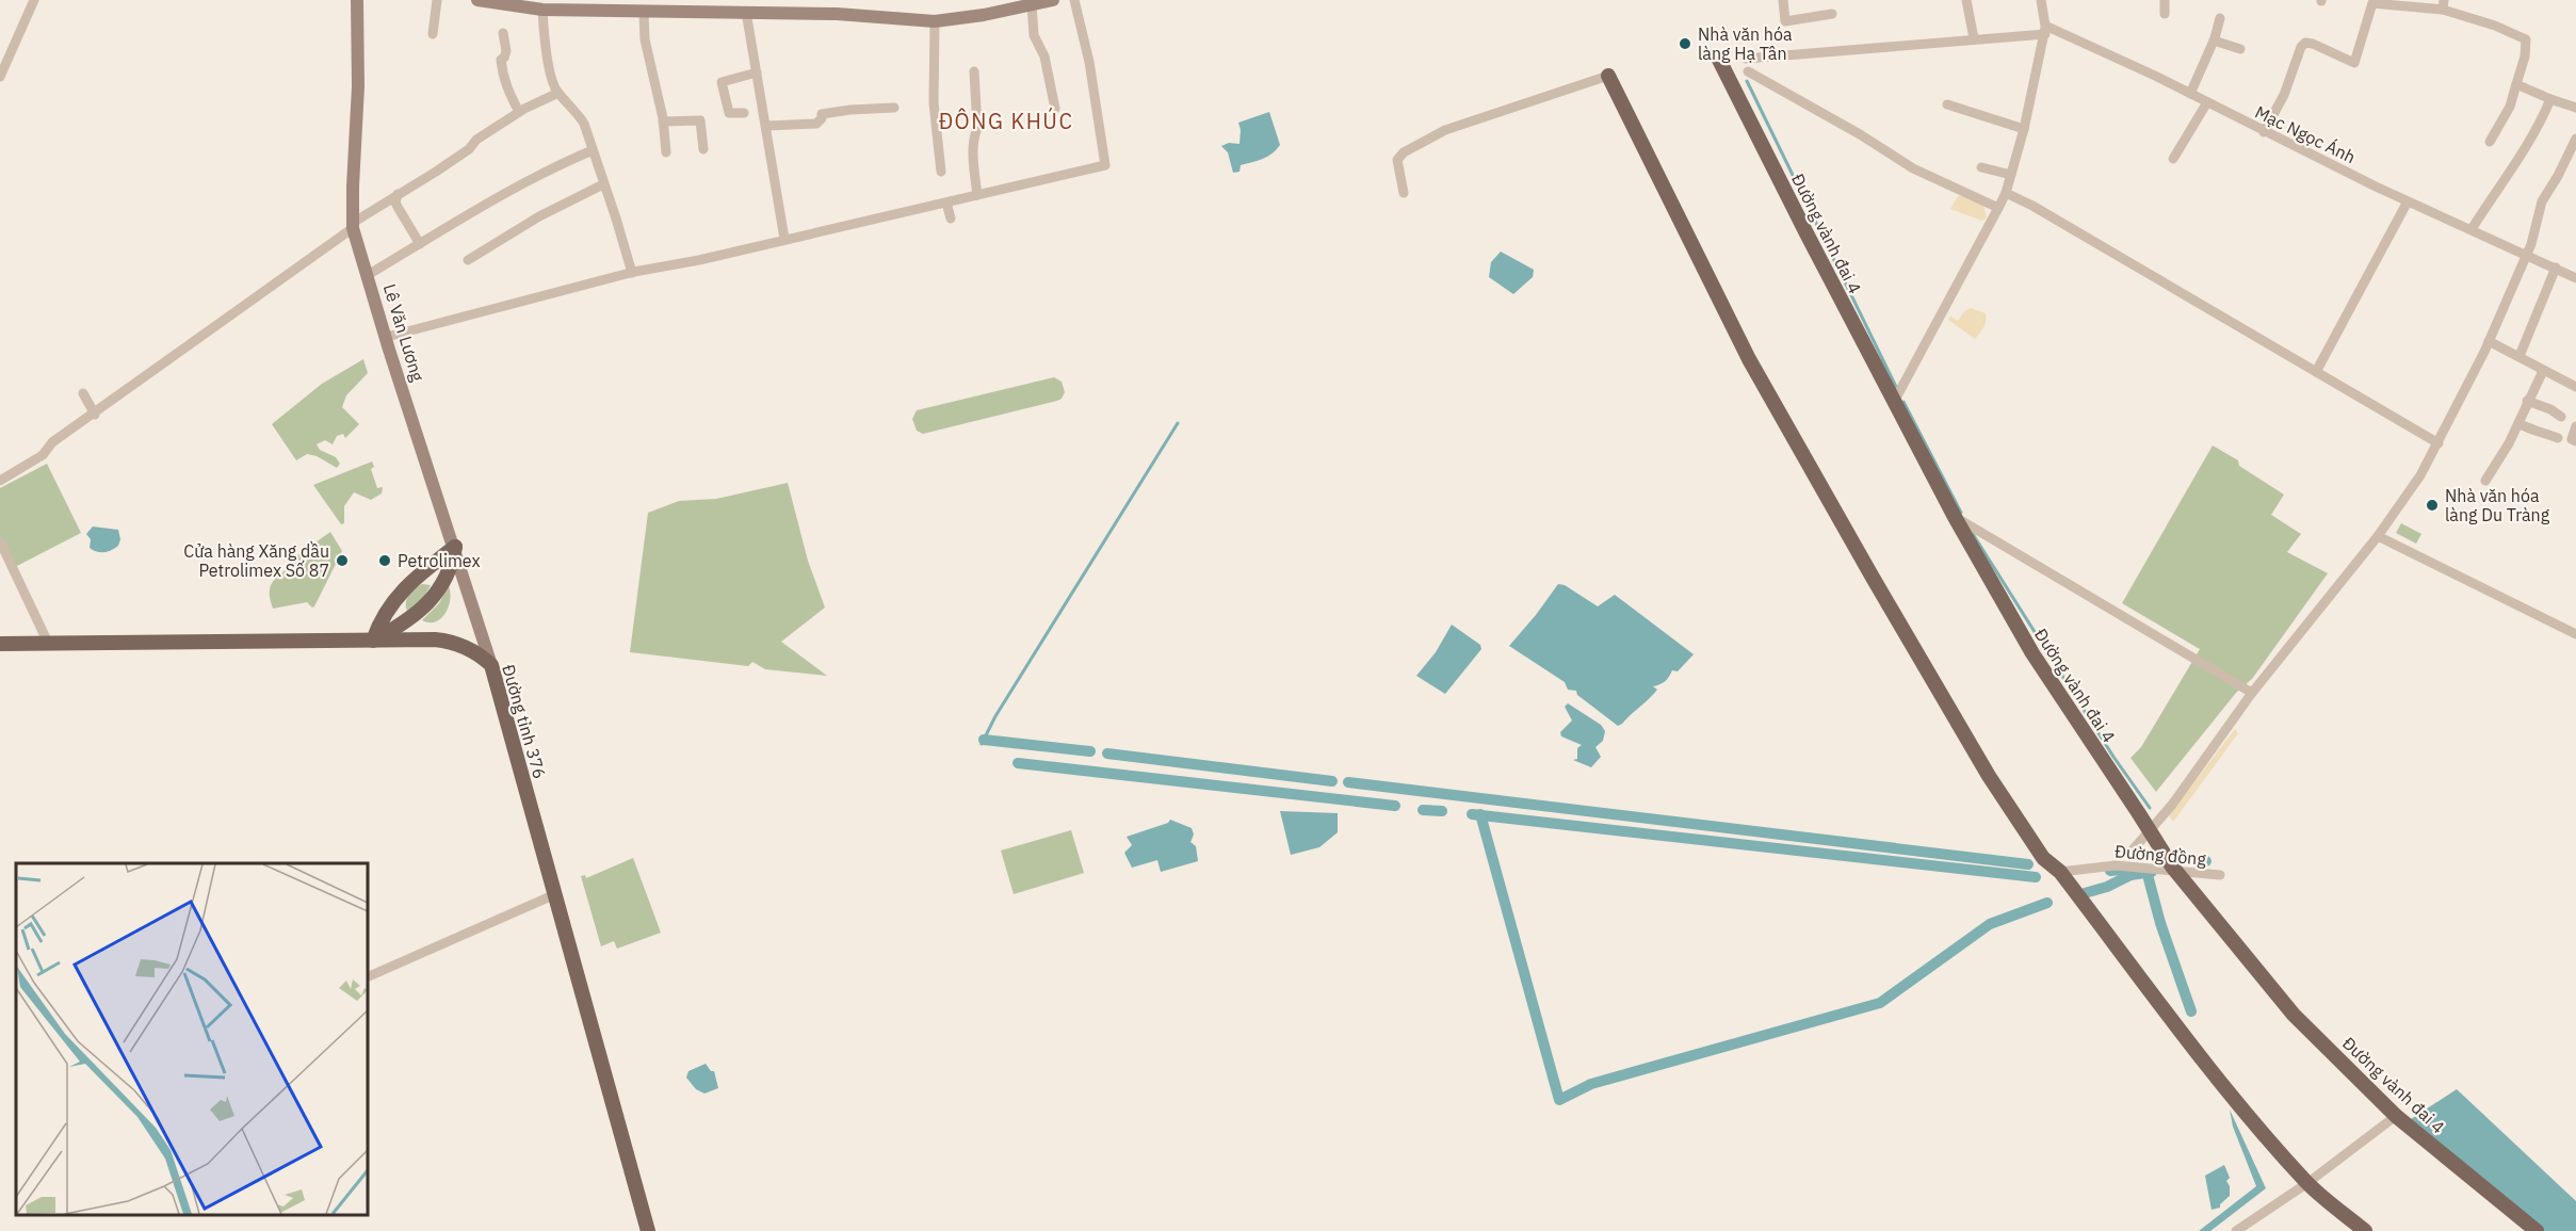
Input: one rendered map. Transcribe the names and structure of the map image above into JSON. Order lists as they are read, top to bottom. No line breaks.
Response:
{"streets":{"main road":["Đường vành đai 4","Lê Văn Lương","Đường tỉnh 376"],"street":["Mạc Ngọc Ánh","Đường đồng"]},"crossings":[["Đường vành đai 4","Đường đồng"],["Lê Văn Lương","Đường tỉnh 376"]],"districts":["ĐÔNG KHÚC"],"places":["Nhà văn hóa làng Hạ Tân","Nhà văn hóa làng Du Tràng","Cửa hàng Xăng dầu Petrolimex Số 87","Petrolimex"]}
